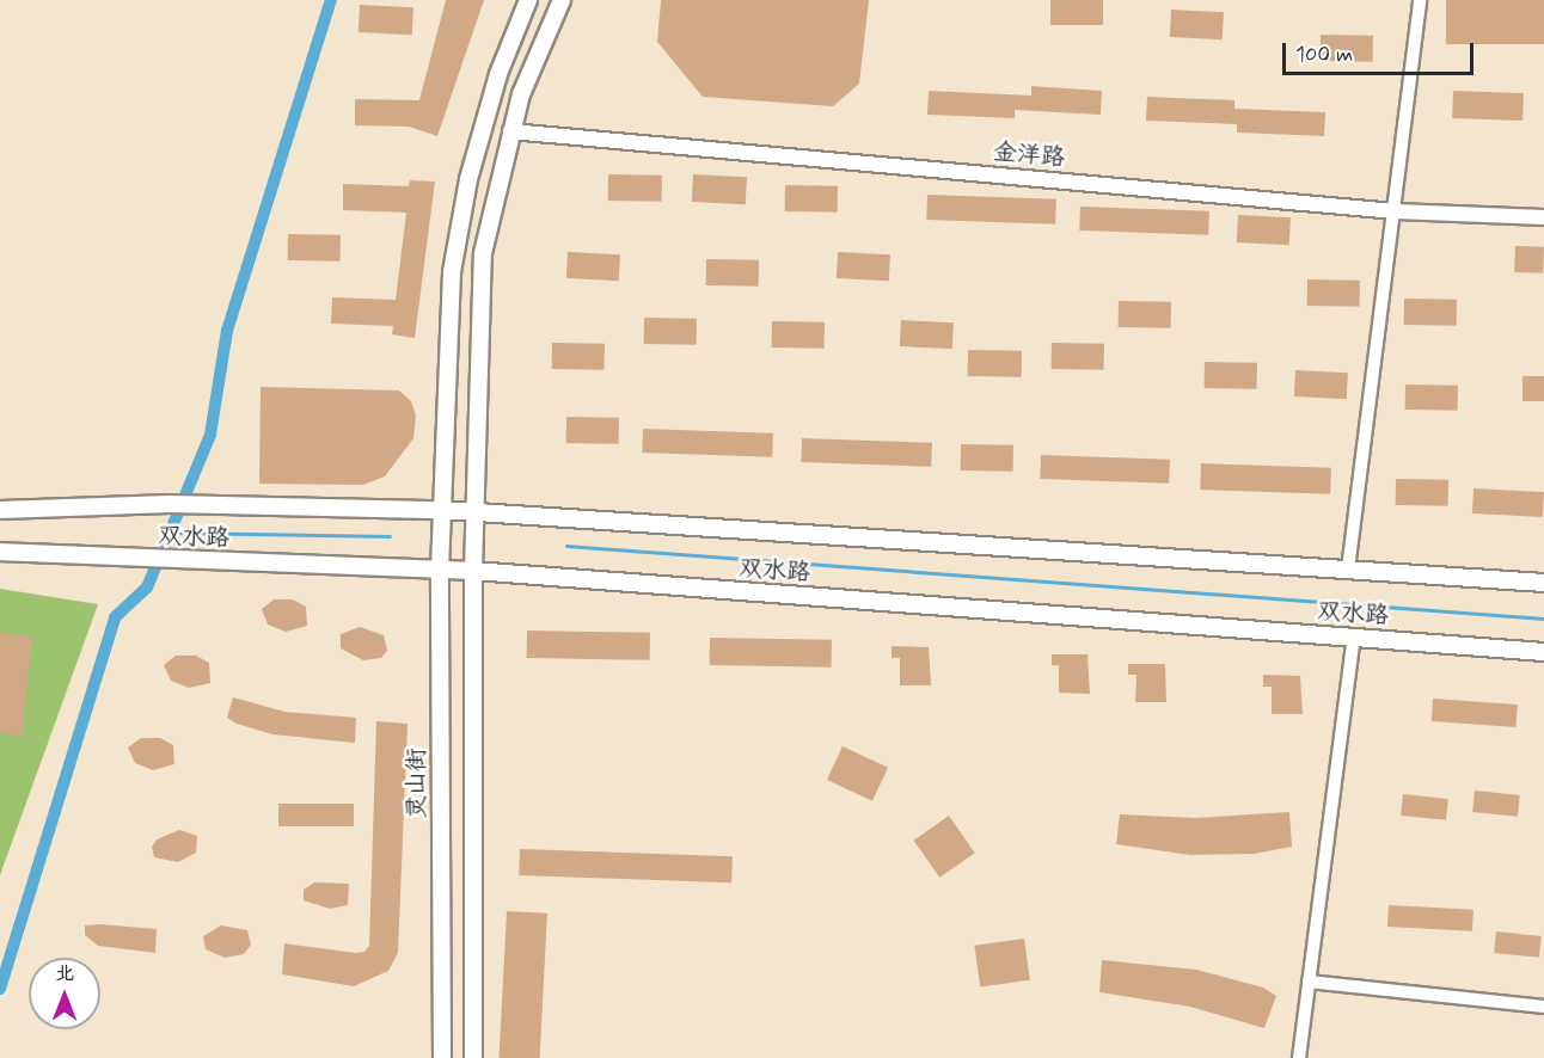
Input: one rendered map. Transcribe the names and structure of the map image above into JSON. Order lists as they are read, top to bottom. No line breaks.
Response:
{"streets":{"main road":["双水路","灵山街"],"street":["金洋路"]},"crossings":[["双水路","灵山街"]],"scale_bar":"100 m","north":"top"}
